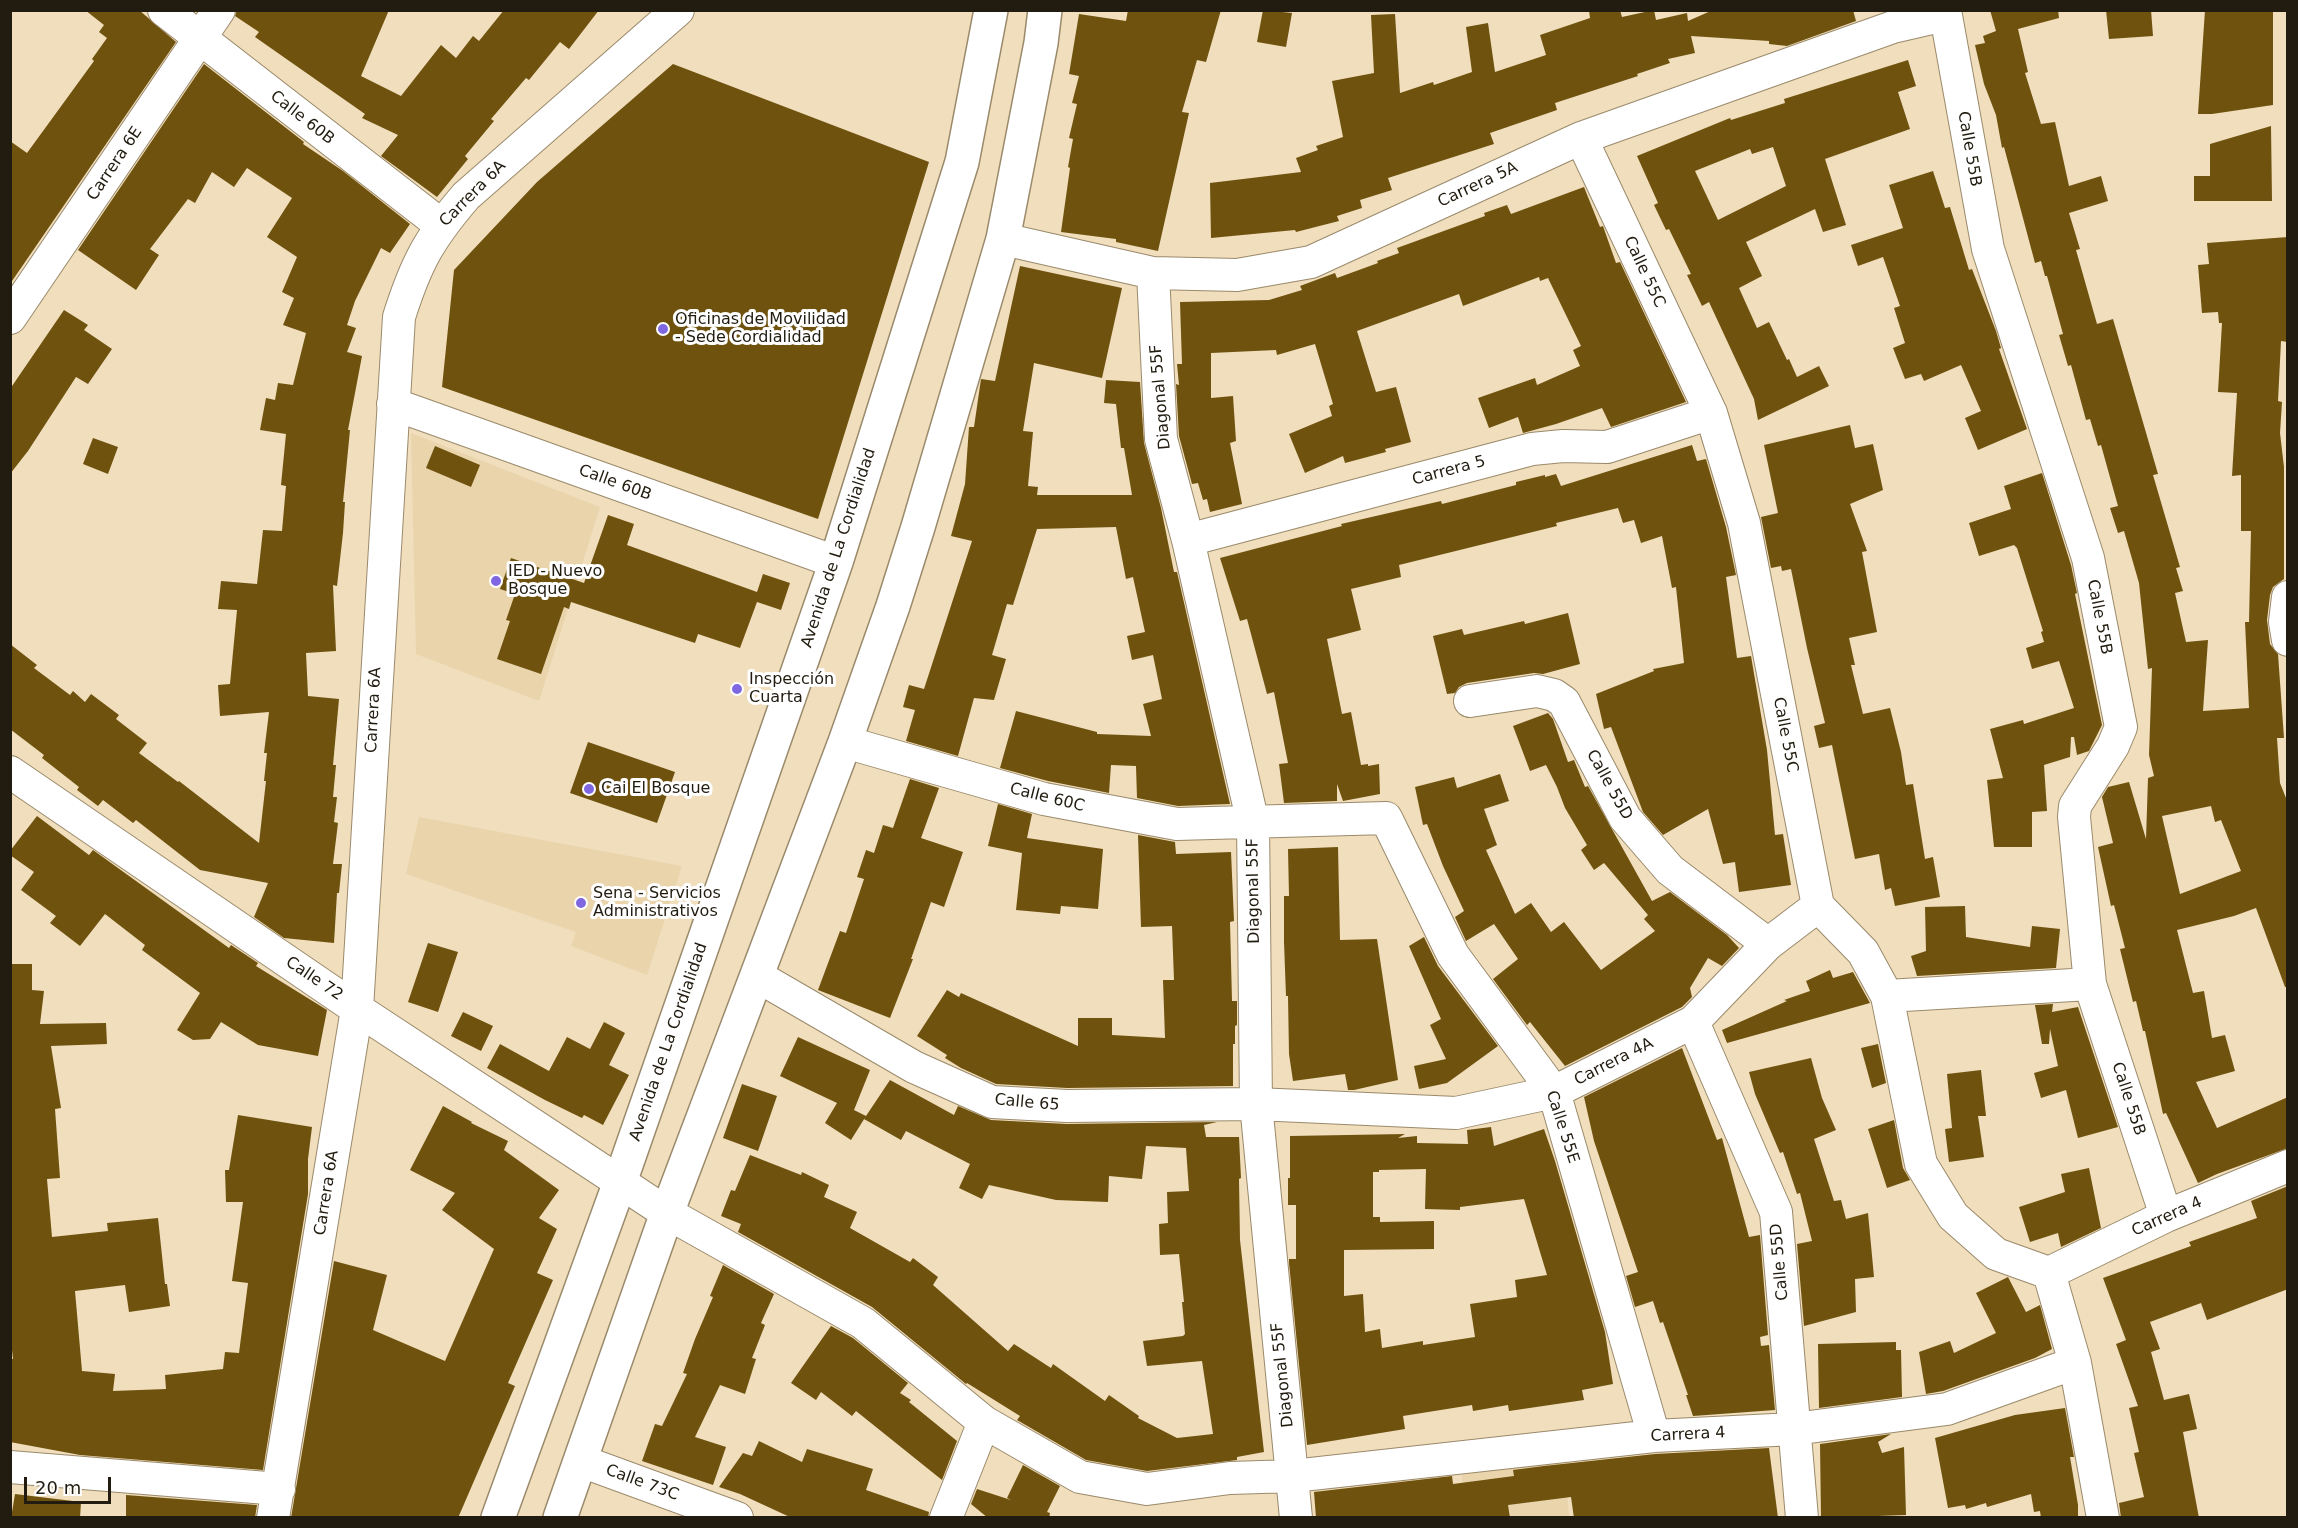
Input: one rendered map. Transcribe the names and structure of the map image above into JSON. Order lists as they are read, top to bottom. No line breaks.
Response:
{"streets":{"main road":["Avenida de La Cordialidad"],"street":["Calle 60B","Calle 55B","Carrera 6E","Carrera 5A","Carrera 6A","Calle 55C","Diagonal 55F","Carrera 5","Calle 55D","Calle 60C","Calle 72","Carrera 4A","Calle 65","Calle 55E","Carrera 4","Calle 73C"]},"crossings":[["Calle 60B","Carrera 6E"],["Calle 60B","Carrera 6A"],["Calle 60B","Avenida de La Cordialidad"],["Calle 55B","Carrera 5A"],["Calle 55B","Carrera 4"],["Carrera 5A","Calle 55C"],["Carrera 5A","Diagonal 55F"],["Carrera 6A","Calle 72"],["Calle 55C","Carrera 5"],["Calle 55C","Carrera 4A"],["Diagonal 55F","Carrera 5"],["Diagonal 55F","Calle 60C"],["Diagonal 55F","Carrera 4A"],["Diagonal 55F","Calle 65"],["Diagonal 55F","Carrera 4"],["Avenida de La Cordialidad","Calle 72"],["Calle 55D","Carrera 4A"],["Calle 55D","Carrera 4"],["Calle 60C","Calle 55E"],["Calle 72","Carrera 4"],["Carrera 4A","Calle 65"],["Carrera 4A","Calle 55E"],["Calle 55E","Carrera 4"]],"places":["Oficinas de Movilidad - Sede Cordialidad","IED - Nuevo Bosque","Inspección Cuarta","Cai El Bosque","Sena - Servicios Administrativos"],"scale_bar":"20 m"}
